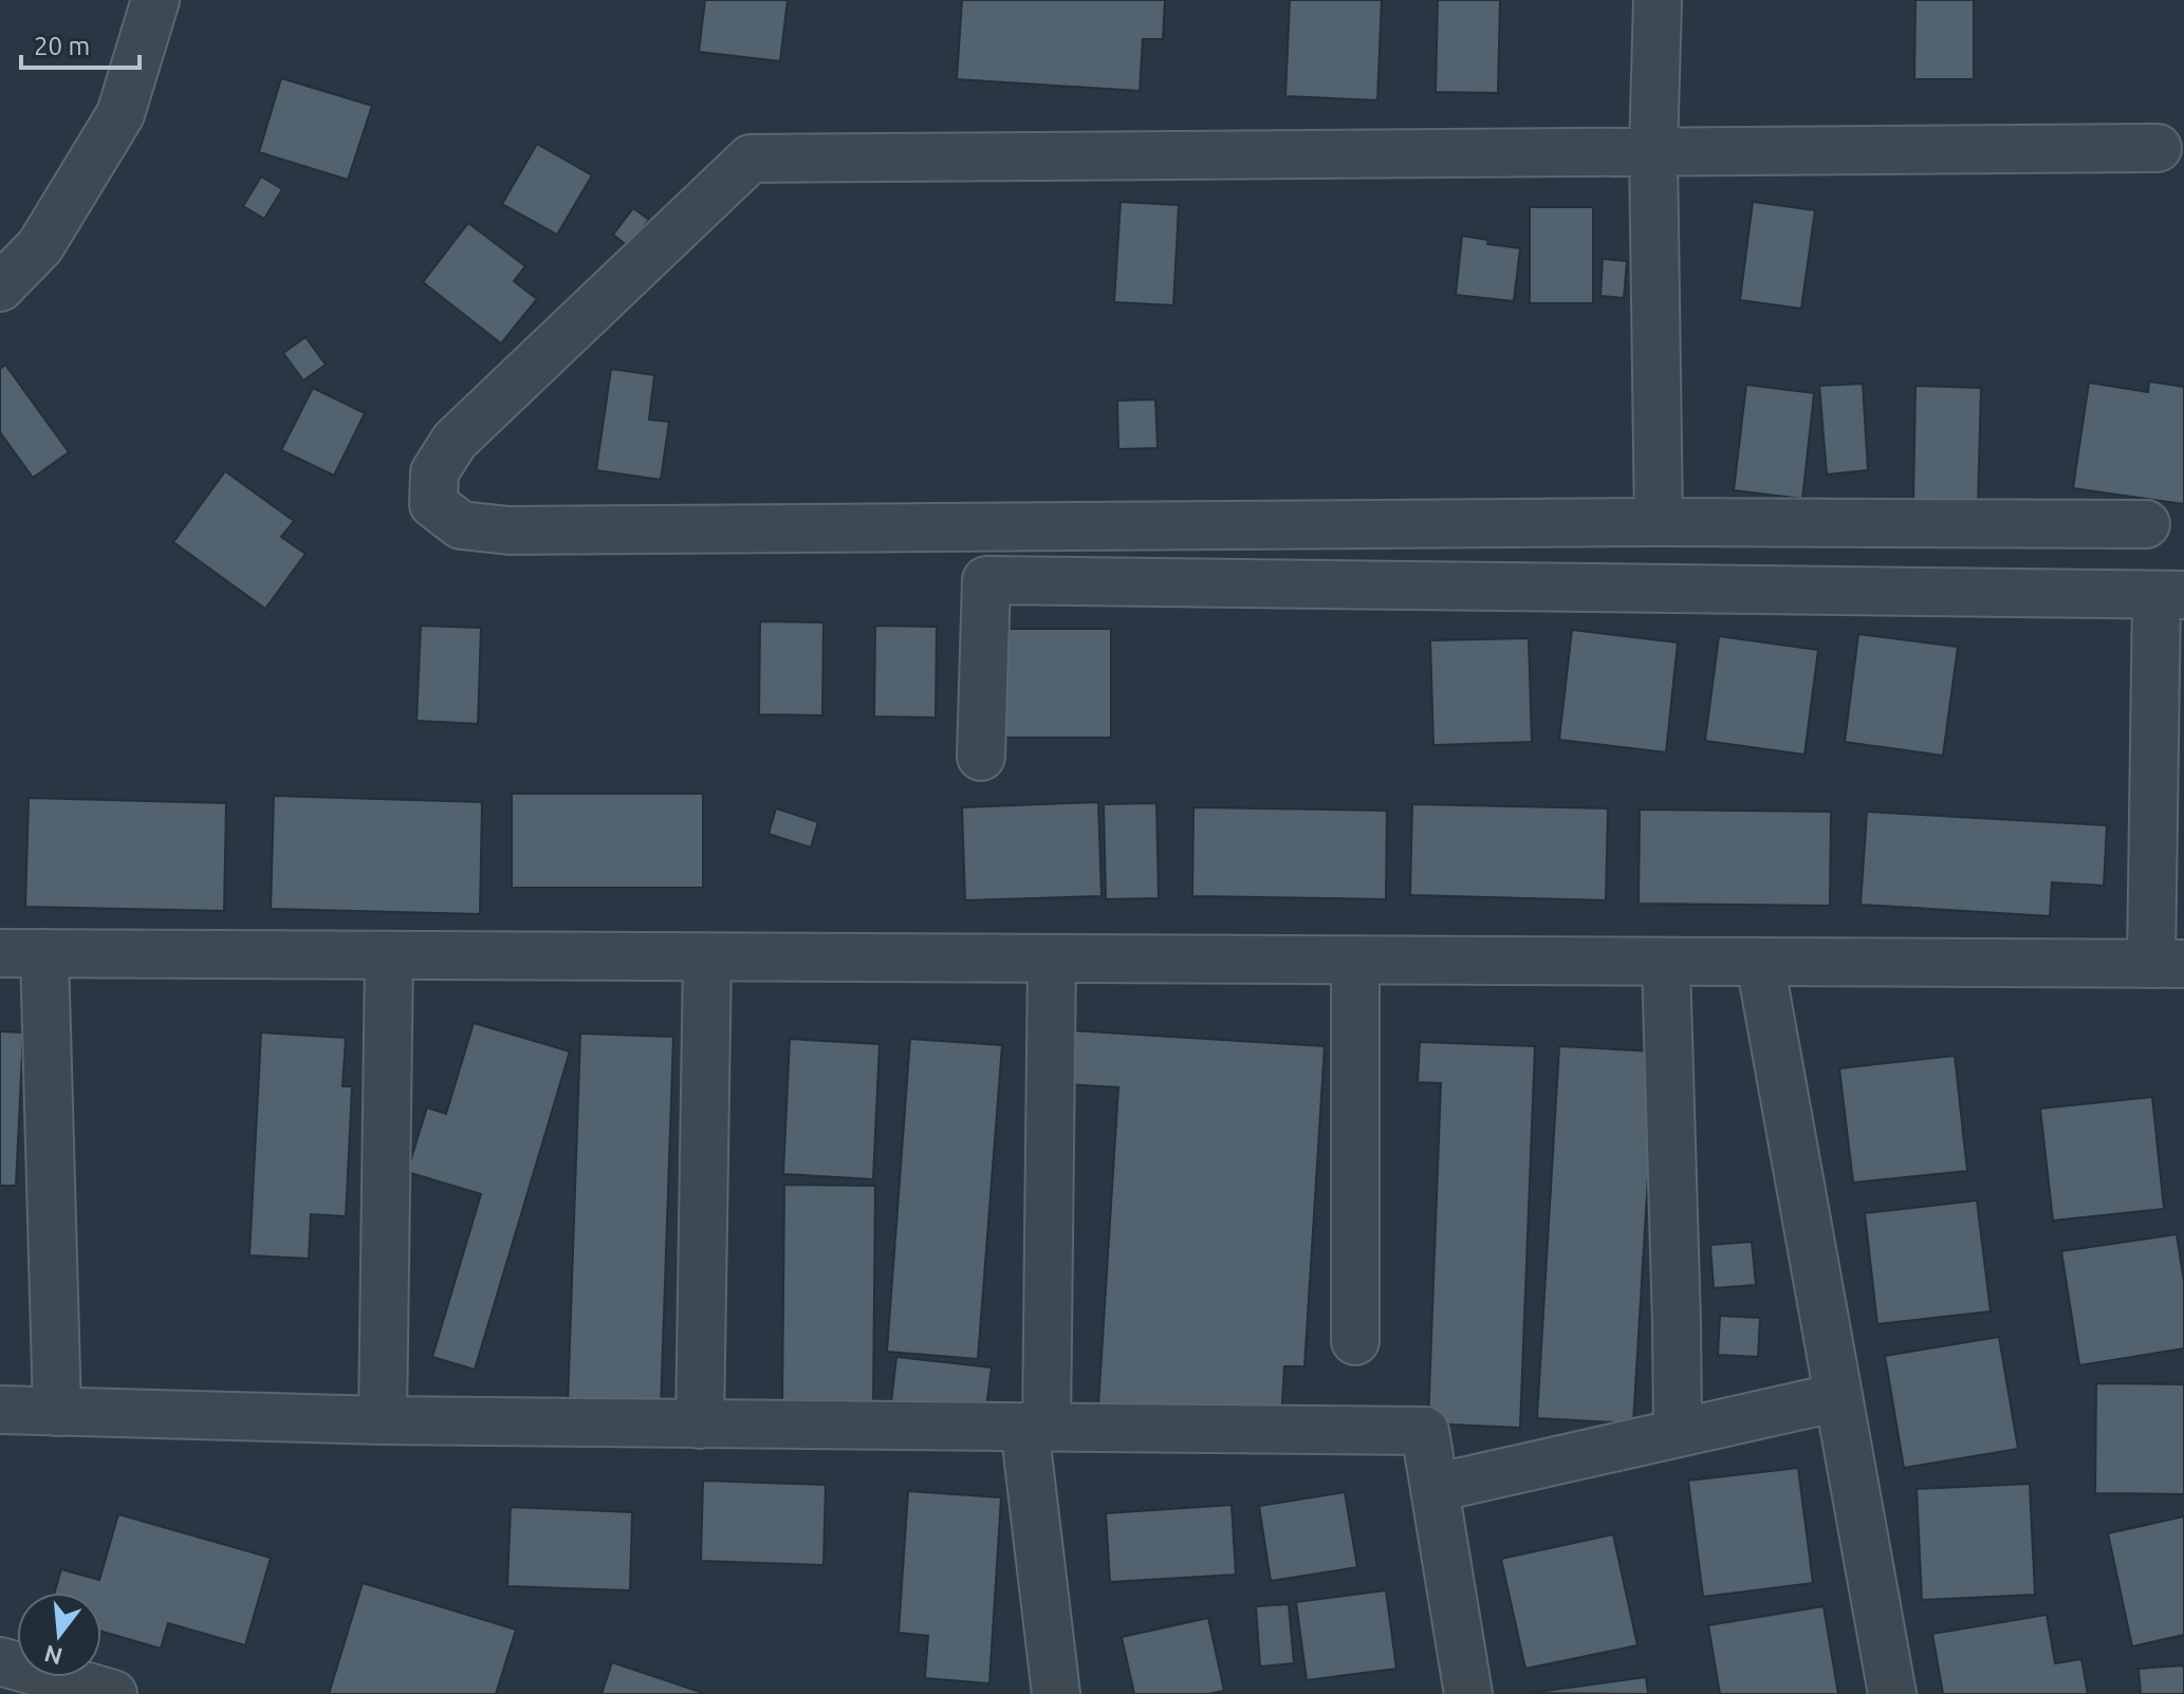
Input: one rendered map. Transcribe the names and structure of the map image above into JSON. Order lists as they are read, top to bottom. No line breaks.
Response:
{"scale_bar":"20 m","north":"bottom"}
